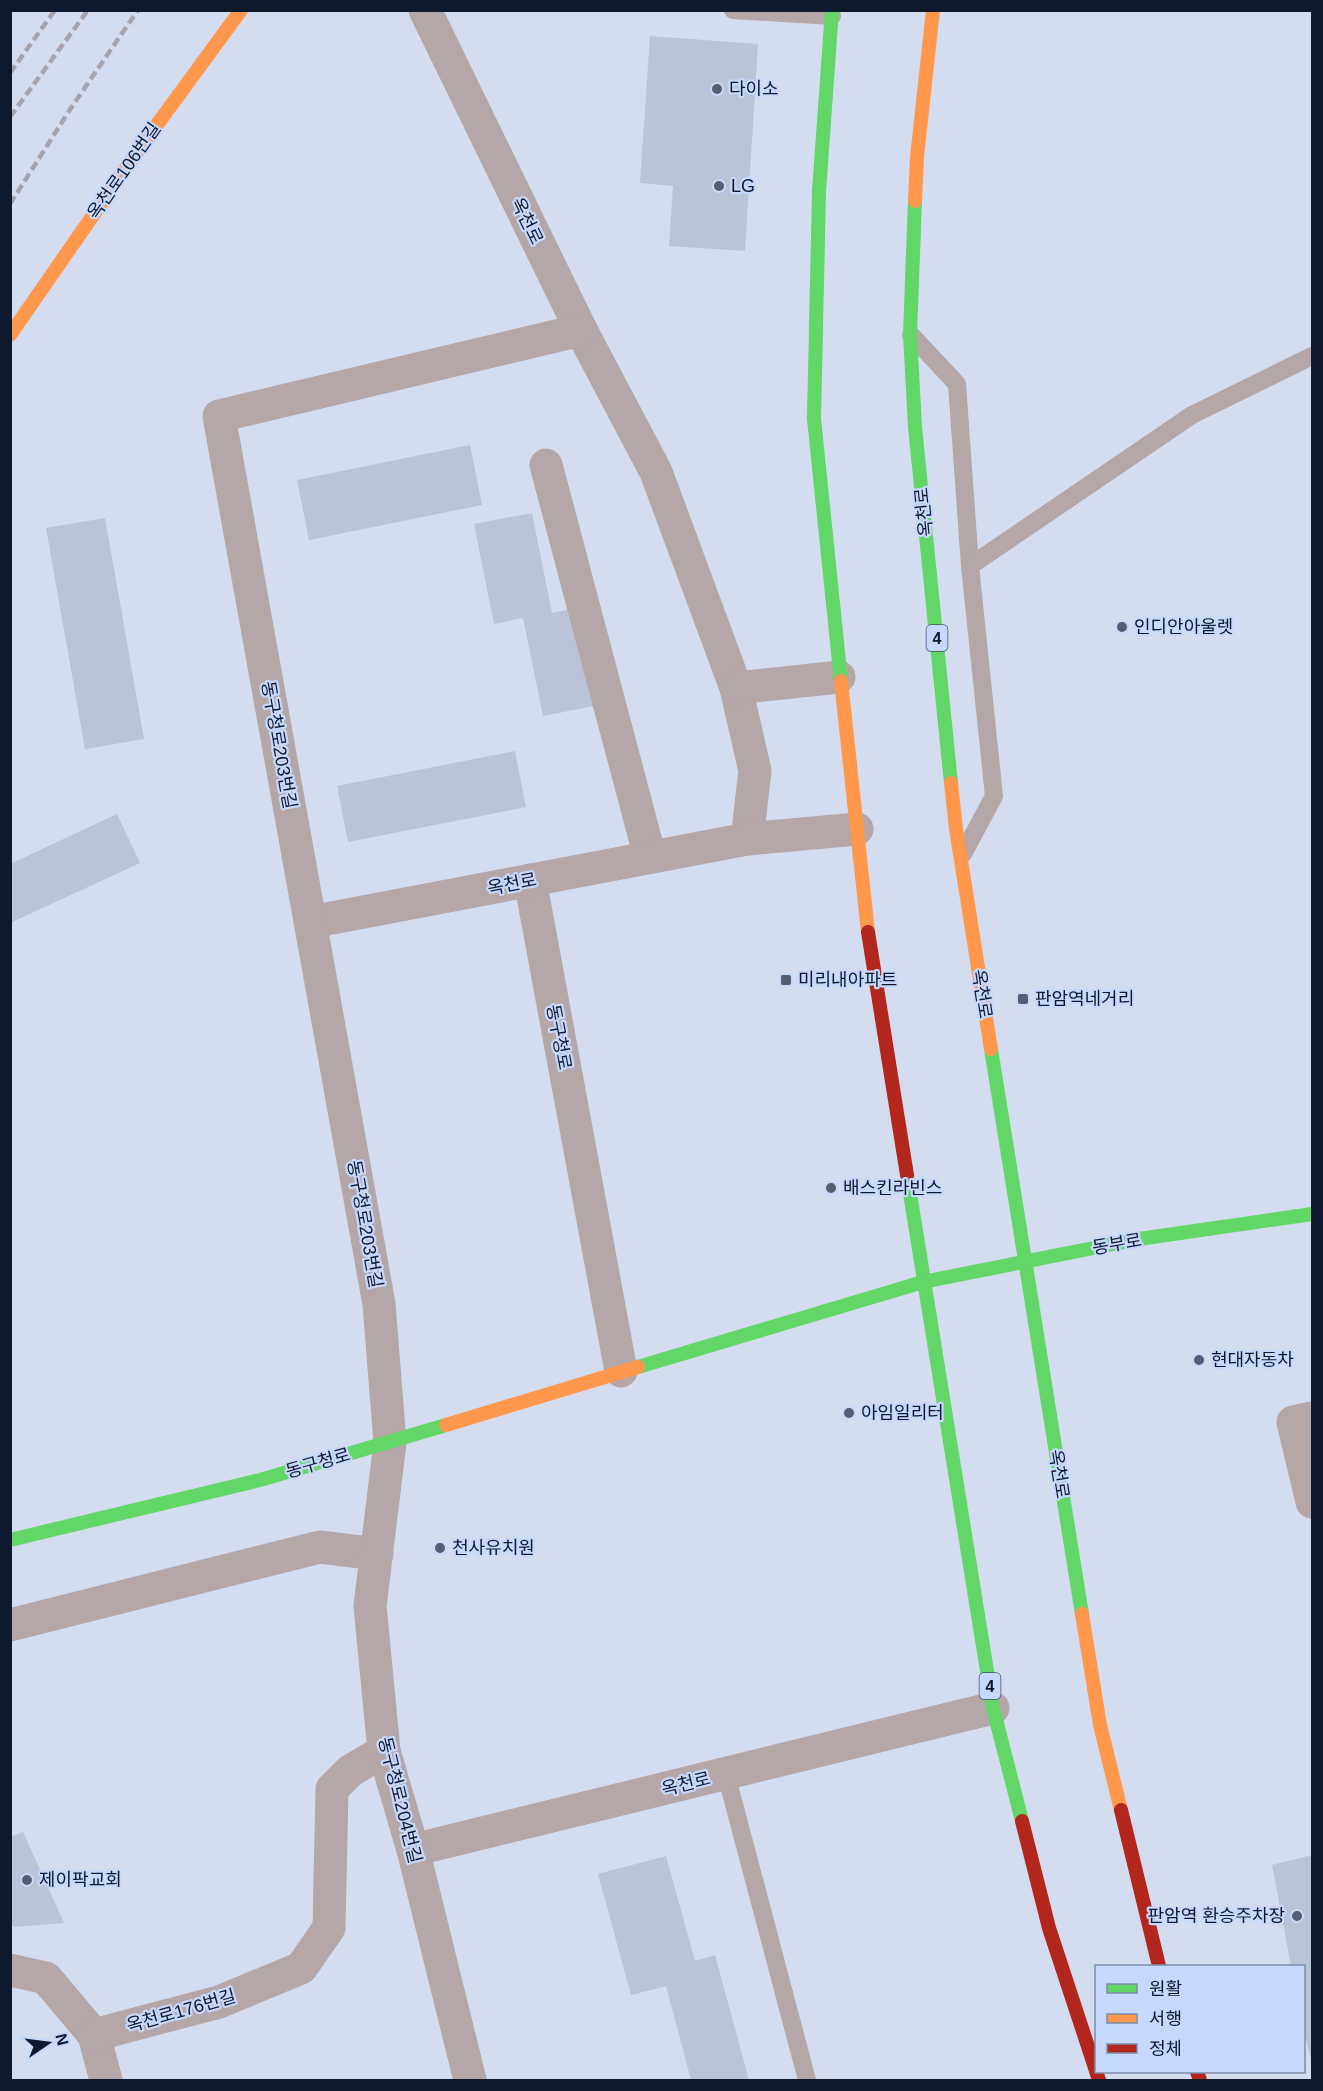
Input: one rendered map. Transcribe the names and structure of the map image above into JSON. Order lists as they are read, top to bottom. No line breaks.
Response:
{"streets":{"main road":["옥천로106번길","옥천로","4","동구청로","동부로"],"street":["동구청로203번길","동구청로204번길","옥천로176번길"]},"crossings":[["옥천로","4"],["옥천로","동구청로203번길"],["옥천로","동구청로"],["옥천로","동부로"],["옥천로","동구청로204번길"],["4","동구청로"],["4","동부로"],["동구청로203번길","동구청로"],["동구청로203번길","동구청로204번길"],["동구청로","동부로"],["동구청로","동구청로204번길"],["동구청로204번길","옥천로176번길"]],"places":{"other":["다이소","LG","인디안아울렛","배스킨라빈스","현대자동차","아임일리터","천사유치원","제이팍교회","판암역 환승주차장"],"transit":["미리내아파트","판암역네거리"]},"legend":["원활","서행","정체"],"north":"right"}
